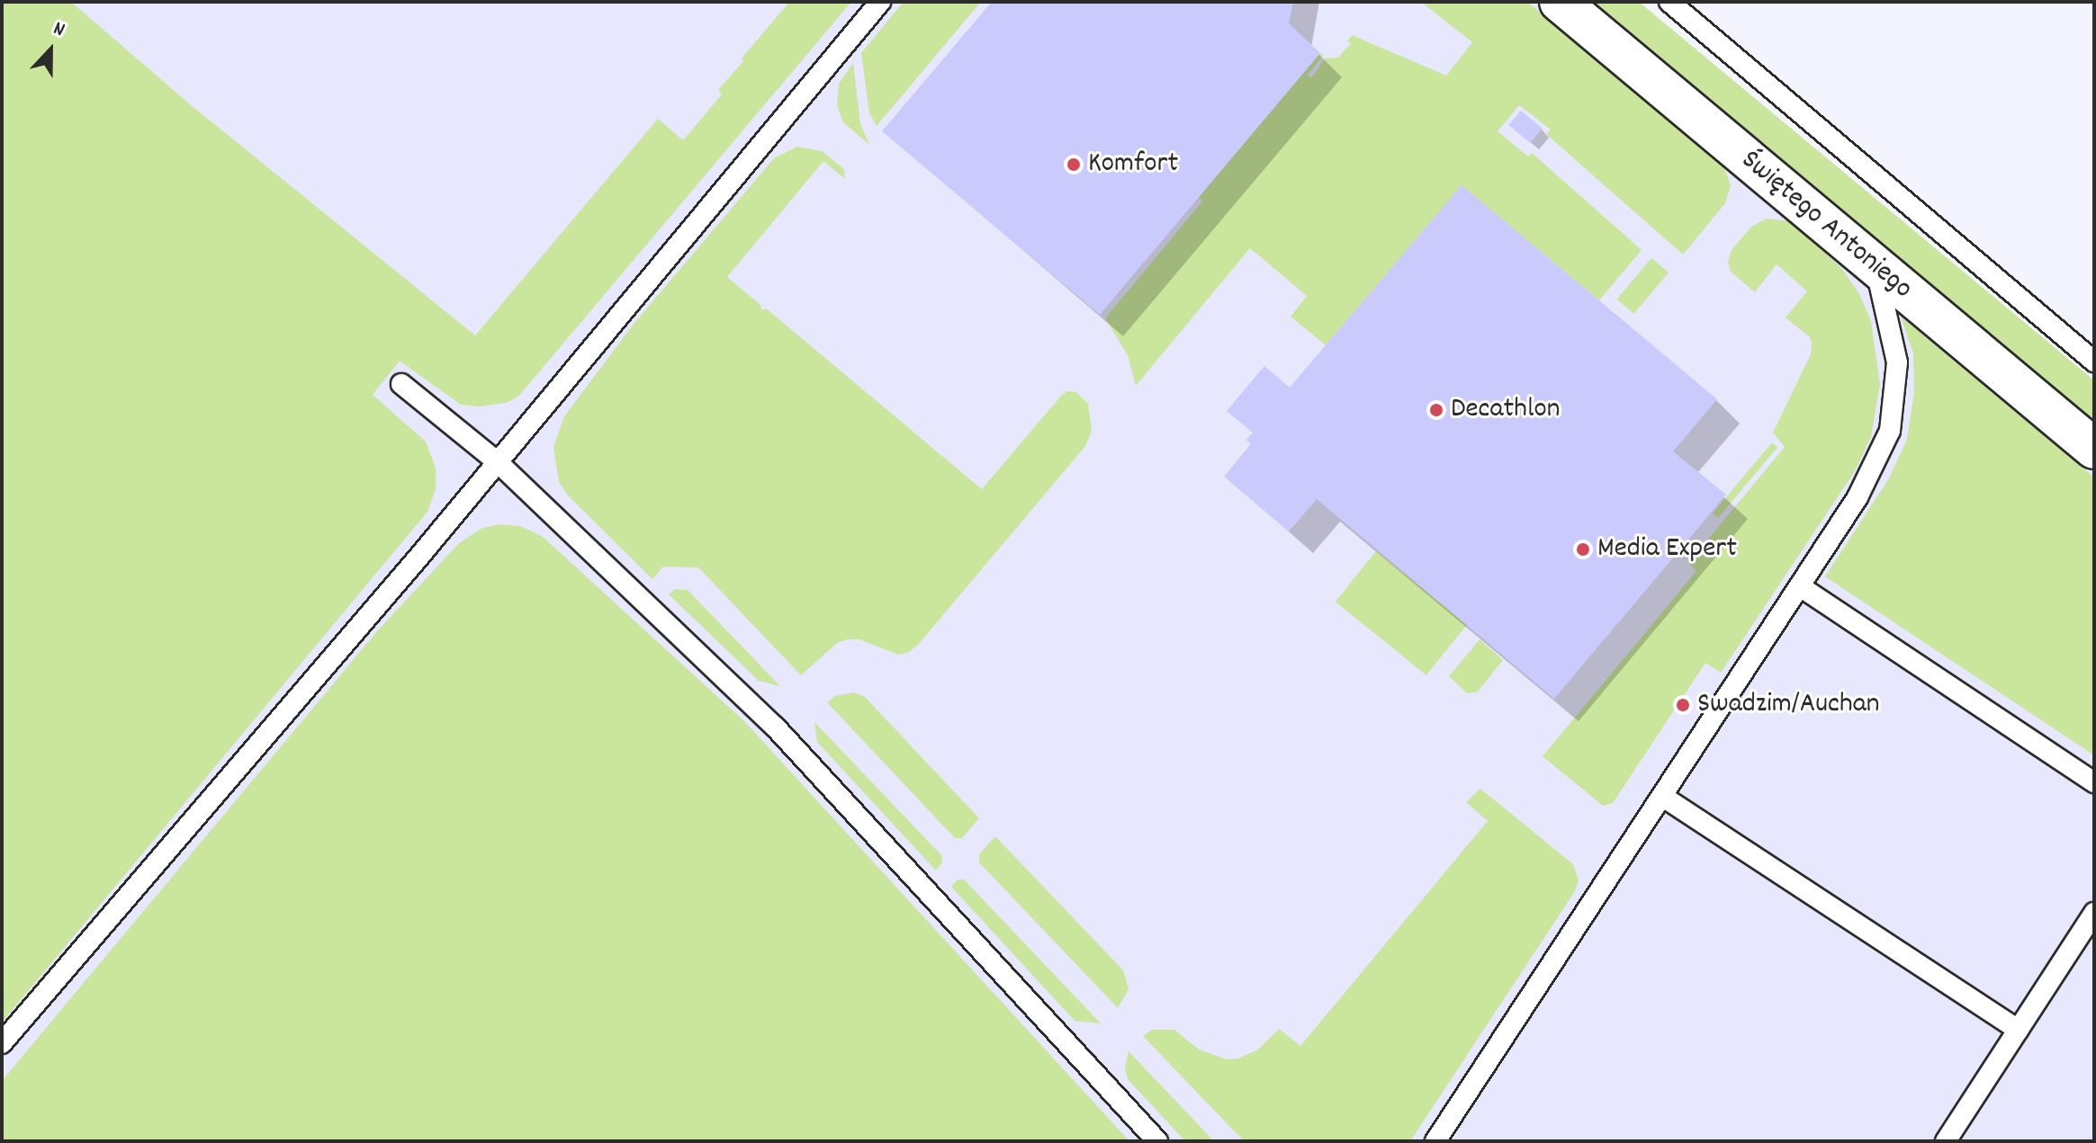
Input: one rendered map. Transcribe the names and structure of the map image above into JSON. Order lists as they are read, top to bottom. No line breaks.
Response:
{"streets":{"street":["Świętego Antoniego"]},"places":["Komfort","Decathlon","Media Expert","Swadzim/Auchan"],"north":"top"}
